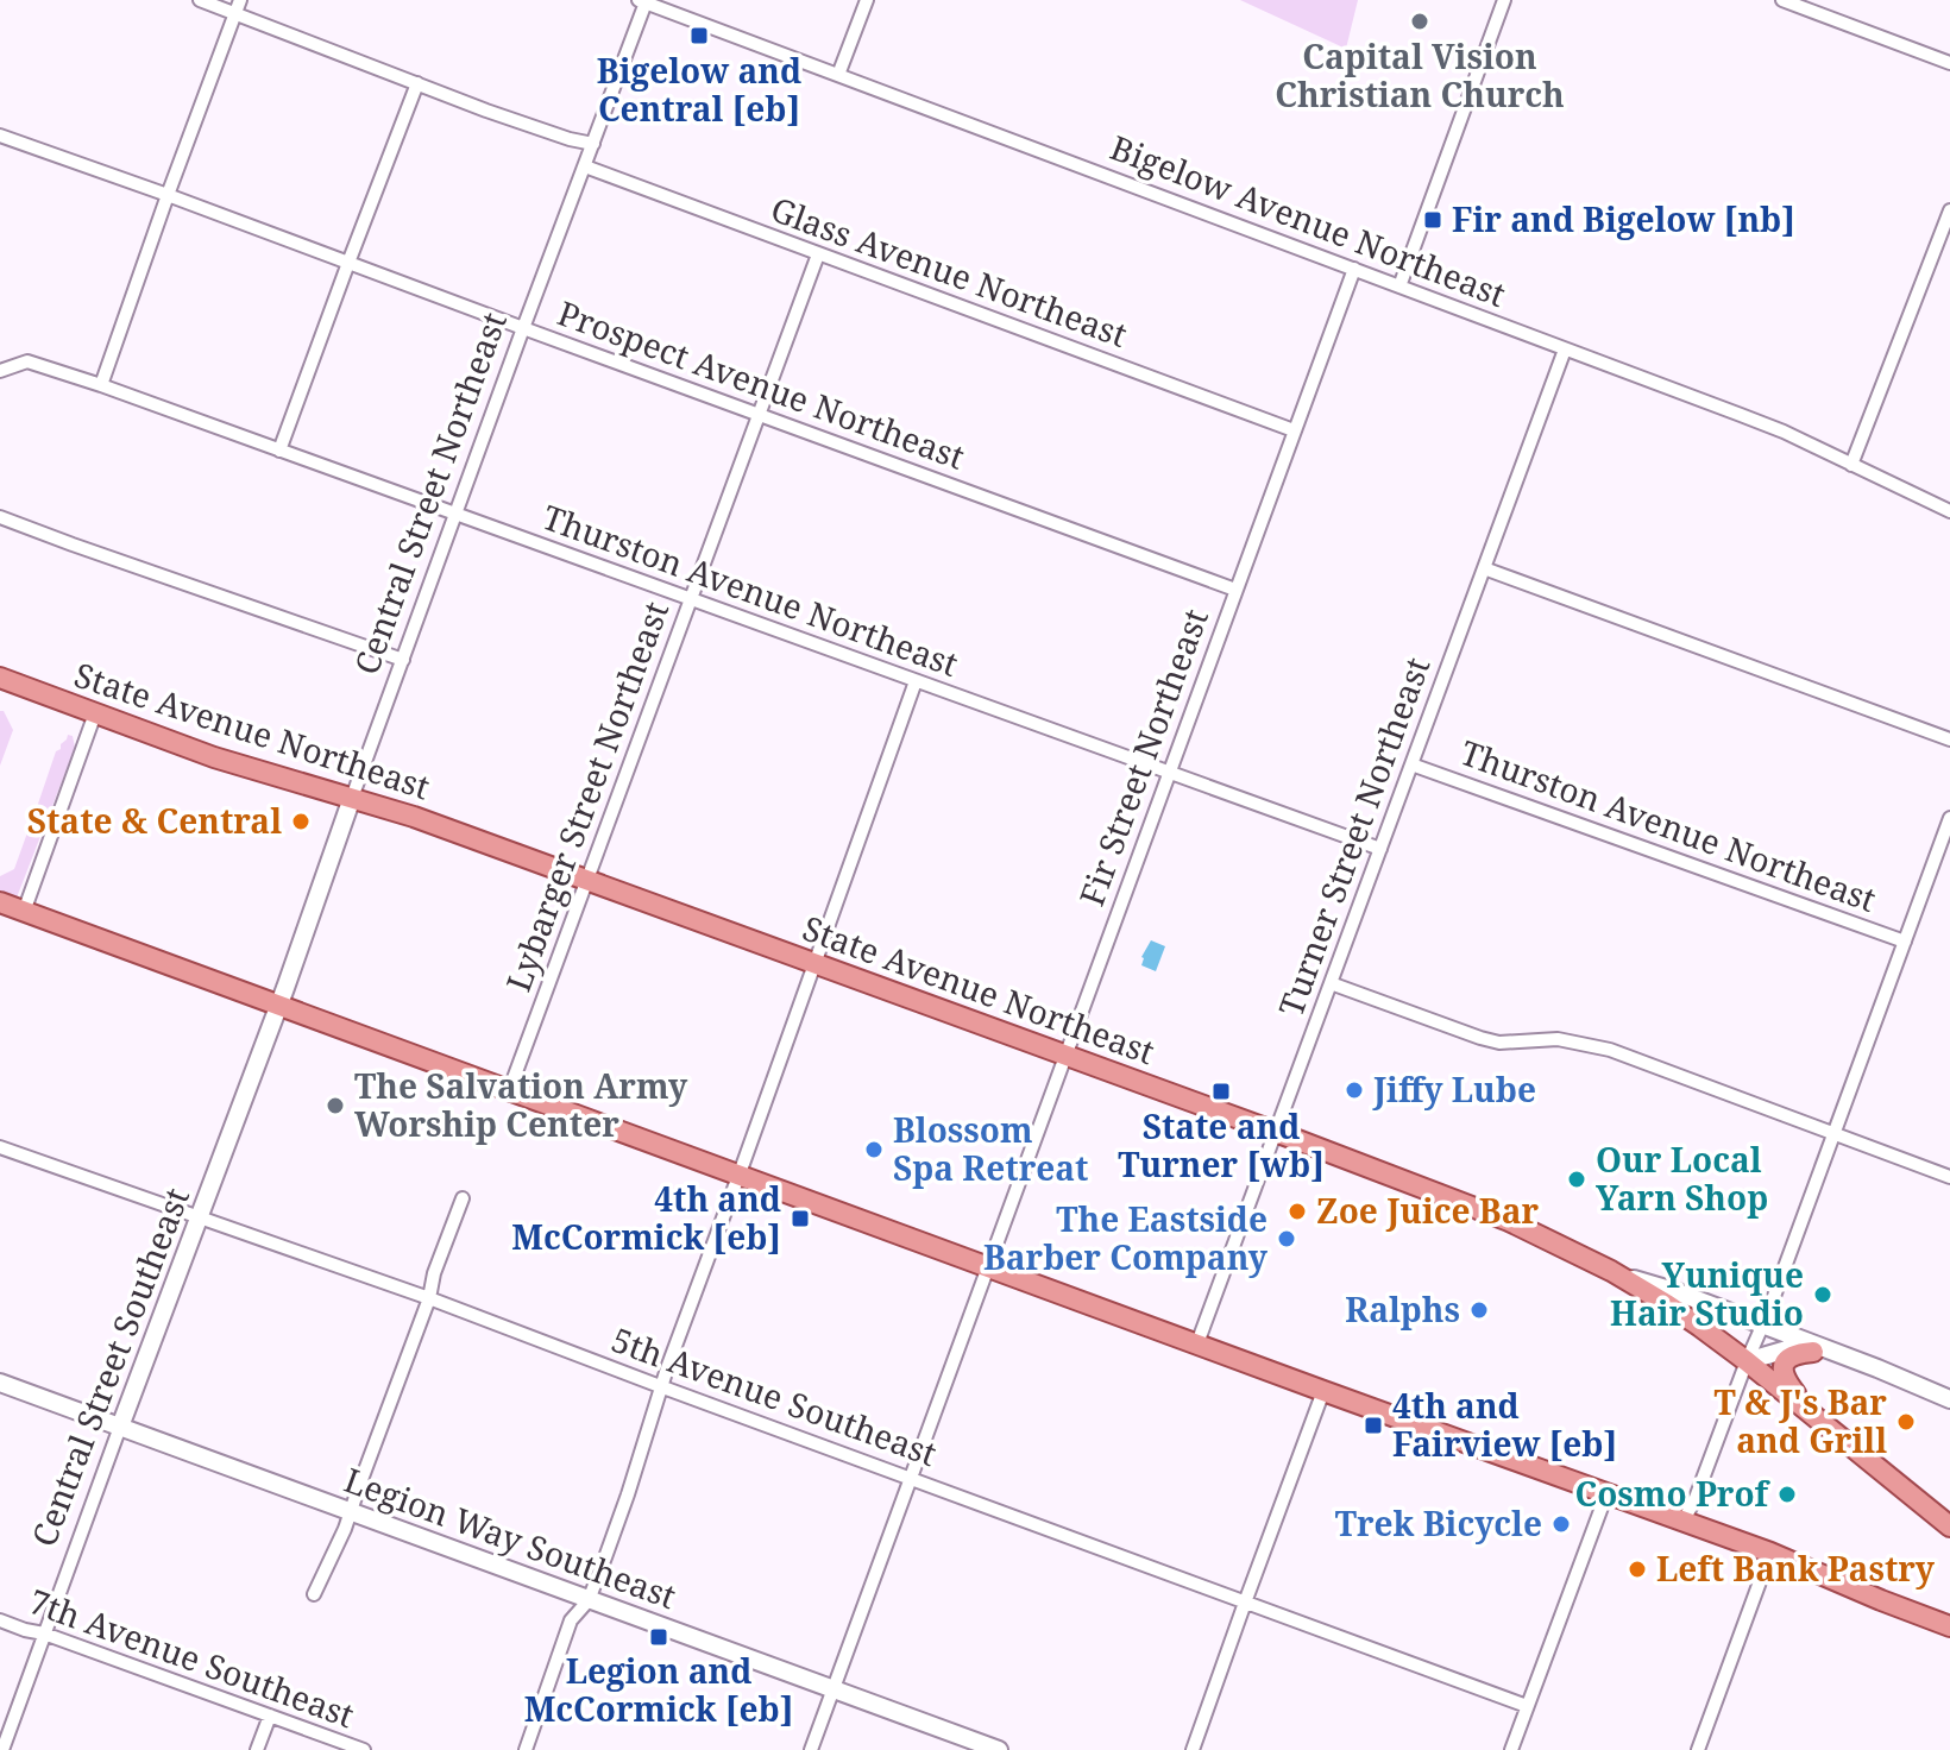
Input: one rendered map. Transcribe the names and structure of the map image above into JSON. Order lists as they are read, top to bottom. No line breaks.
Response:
{"streets":{"main road":["State Avenue Northeast"],"street":["Bigelow Avenue Northeast","Glass Avenue Northeast","Prospect Avenue Northeast","Central Street Northeast","Thurston Avenue Northeast","Fir Street Northeast","Lybarger Street Northeast","Turner Street Northeast","Central Street Southeast","5th Avenue Southeast","Legion Way Southeast","7th Avenue Southeast"]},"crossings":[["Bigelow Avenue Northeast","Central Street Northeast"],["Bigelow Avenue Northeast","Fir Street Northeast"],["Bigelow Avenue Northeast","Turner Street Northeast"],["Glass Avenue Northeast","Central Street Northeast"],["Glass Avenue Northeast","Fir Street Northeast"],["Glass Avenue Northeast","Lybarger Street Northeast"],["Prospect Avenue Northeast","Central Street Northeast"],["Prospect Avenue Northeast","Fir Street Northeast"],["Prospect Avenue Northeast","Lybarger Street Northeast"],["Central Street Northeast","Thurston Avenue Northeast"],["Central Street Northeast","State Avenue Northeast"],["Central Street Northeast","Central Street Southeast"],["Thurston Avenue Northeast","Fir Street Northeast"],["Thurston Avenue Northeast","Lybarger Street Northeast"],["Thurston Avenue Northeast","Turner Street Northeast"],["State Avenue Northeast","Fir Street Northeast"],["State Avenue Northeast","Lybarger Street Northeast"],["State Avenue Northeast","Turner Street Northeast"],["Fir Street Northeast","5th Avenue Southeast"],["Fir Street Northeast","Legion Way Southeast"],["Central Street Southeast","5th Avenue Southeast"],["Central Street Southeast","Legion Way Southeast"],["Central Street Southeast","7th Avenue Southeast"]],"places":{"other":["Capital Vision Christian Church","State & Central","Jiffy Lube","The Salvation Army Worship Center","Blossom Spa Retreat","Our Local Yarn Shop","Zoe Juice Bar","The Eastside Barber Company","Yunique Hair Studio","Ralphs","T & J's Bar and Grill","Cosmo Prof","Trek Bicycle","Left Bank Pastry"],"transit":["Bigelow and Central [eb]","Fir and Bigelow [nb]","State and Turner [wb]","4th and McCormick [eb]","4th and Fairview [eb]","Legion and McCormick [eb]"]}}
